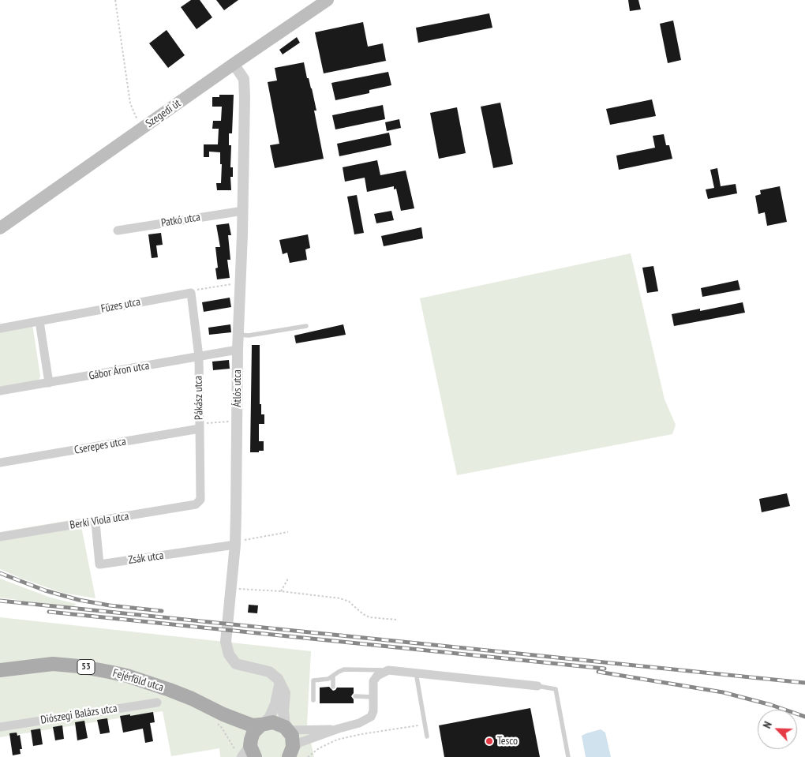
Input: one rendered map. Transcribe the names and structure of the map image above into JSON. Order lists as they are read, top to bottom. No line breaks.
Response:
{"streets":{"main road":["Szegedi út","53","Fejérföld utca"],"street":["Patkó utca","Füzes utca","Gábor Áron utca","Átlós utca","Pákász utca","Cserepes utca","Berki Viola utca","Zsák utca","Diószegi Balázs utca"]},"crossings":[["Szegedi út","Átlós utca"],["Patkó utca","Átlós utca"],["Füzes utca","Pákász utca"],["Gábor Áron utca","Átlós utca"],["Gábor Áron utca","Pákász utca"],["Átlós utca","Zsák utca"],["Pákász utca","Cserepes utca"],["Pákász utca","Berki Viola utca"],["Berki Viola utca","Zsák utca"],["53","Fejérföld utca"]],"places":["Tesco"],"north":"top left"}
